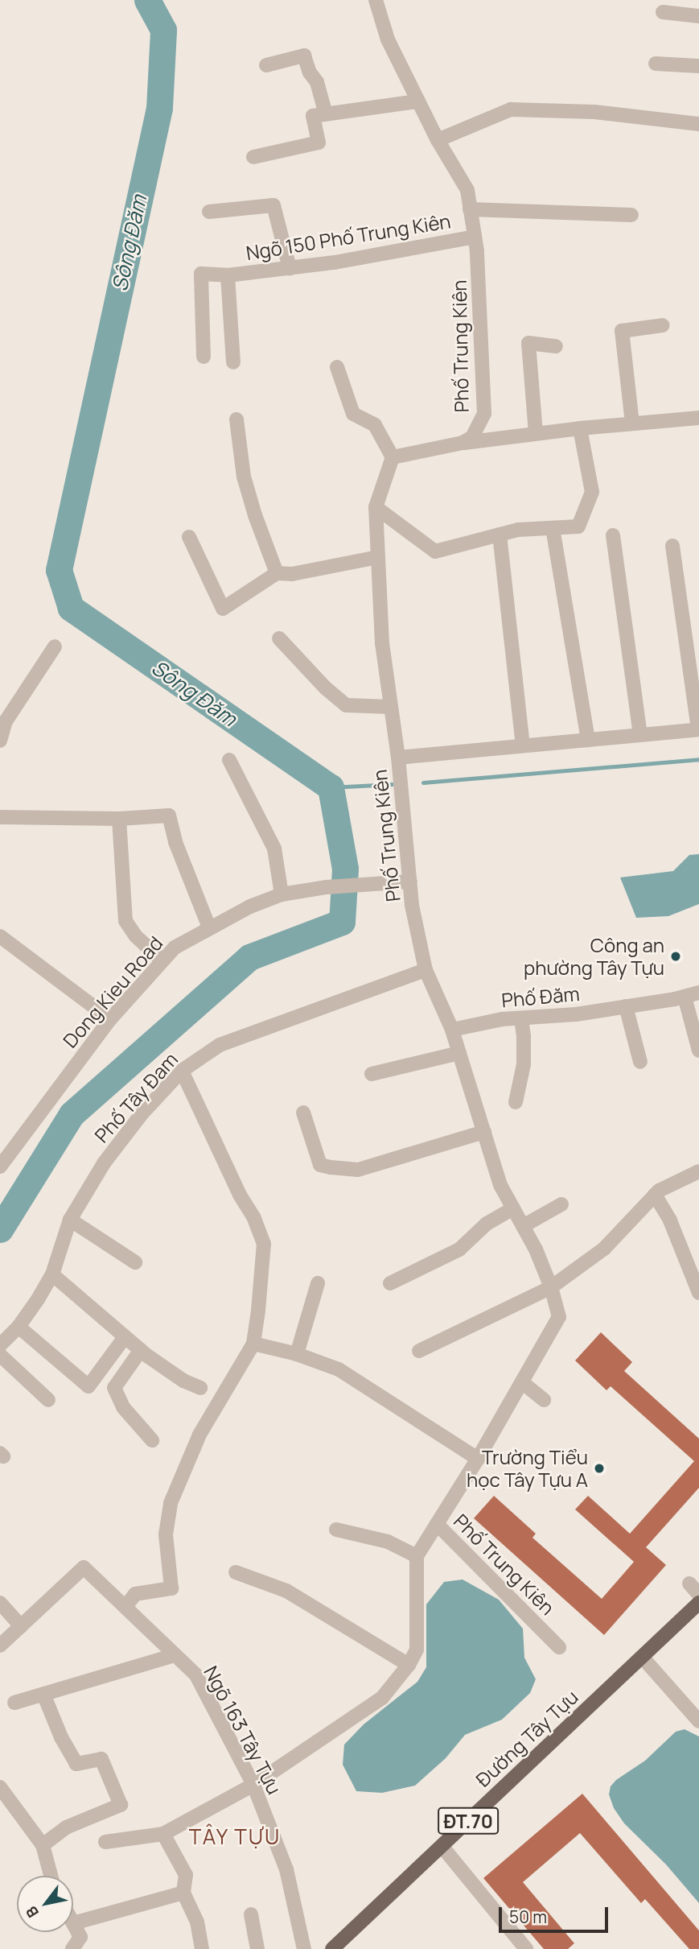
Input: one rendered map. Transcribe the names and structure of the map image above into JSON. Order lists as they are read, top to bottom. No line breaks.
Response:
{"streets":{"main road":["Đường Tây Tựu","ĐT.70"],"street":["Ngõ 150 Phố Trung Kiên","Phố Trung Kiên","Dong Kieu Road","Phố Đăm","Phố Tây Đam","Ngõ 163 Tây Tựu"]},"crossings":[["Ngõ 150 Phố Trung Kiên","Phố Trung Kiên"],["Phố Trung Kiên","Dong Kieu Road"],["Phố Trung Kiên","Phố Đăm"],["Phố Trung Kiên","Phố Tây Đam"]],"districts":["TÂY TỰU"],"water":["Sông Đăm"],"places":["Công an phường Tây Tựu","Trường Tiểu học Tây Tựu A"],"scale_bar":"50 m","north":"bottom left"}
